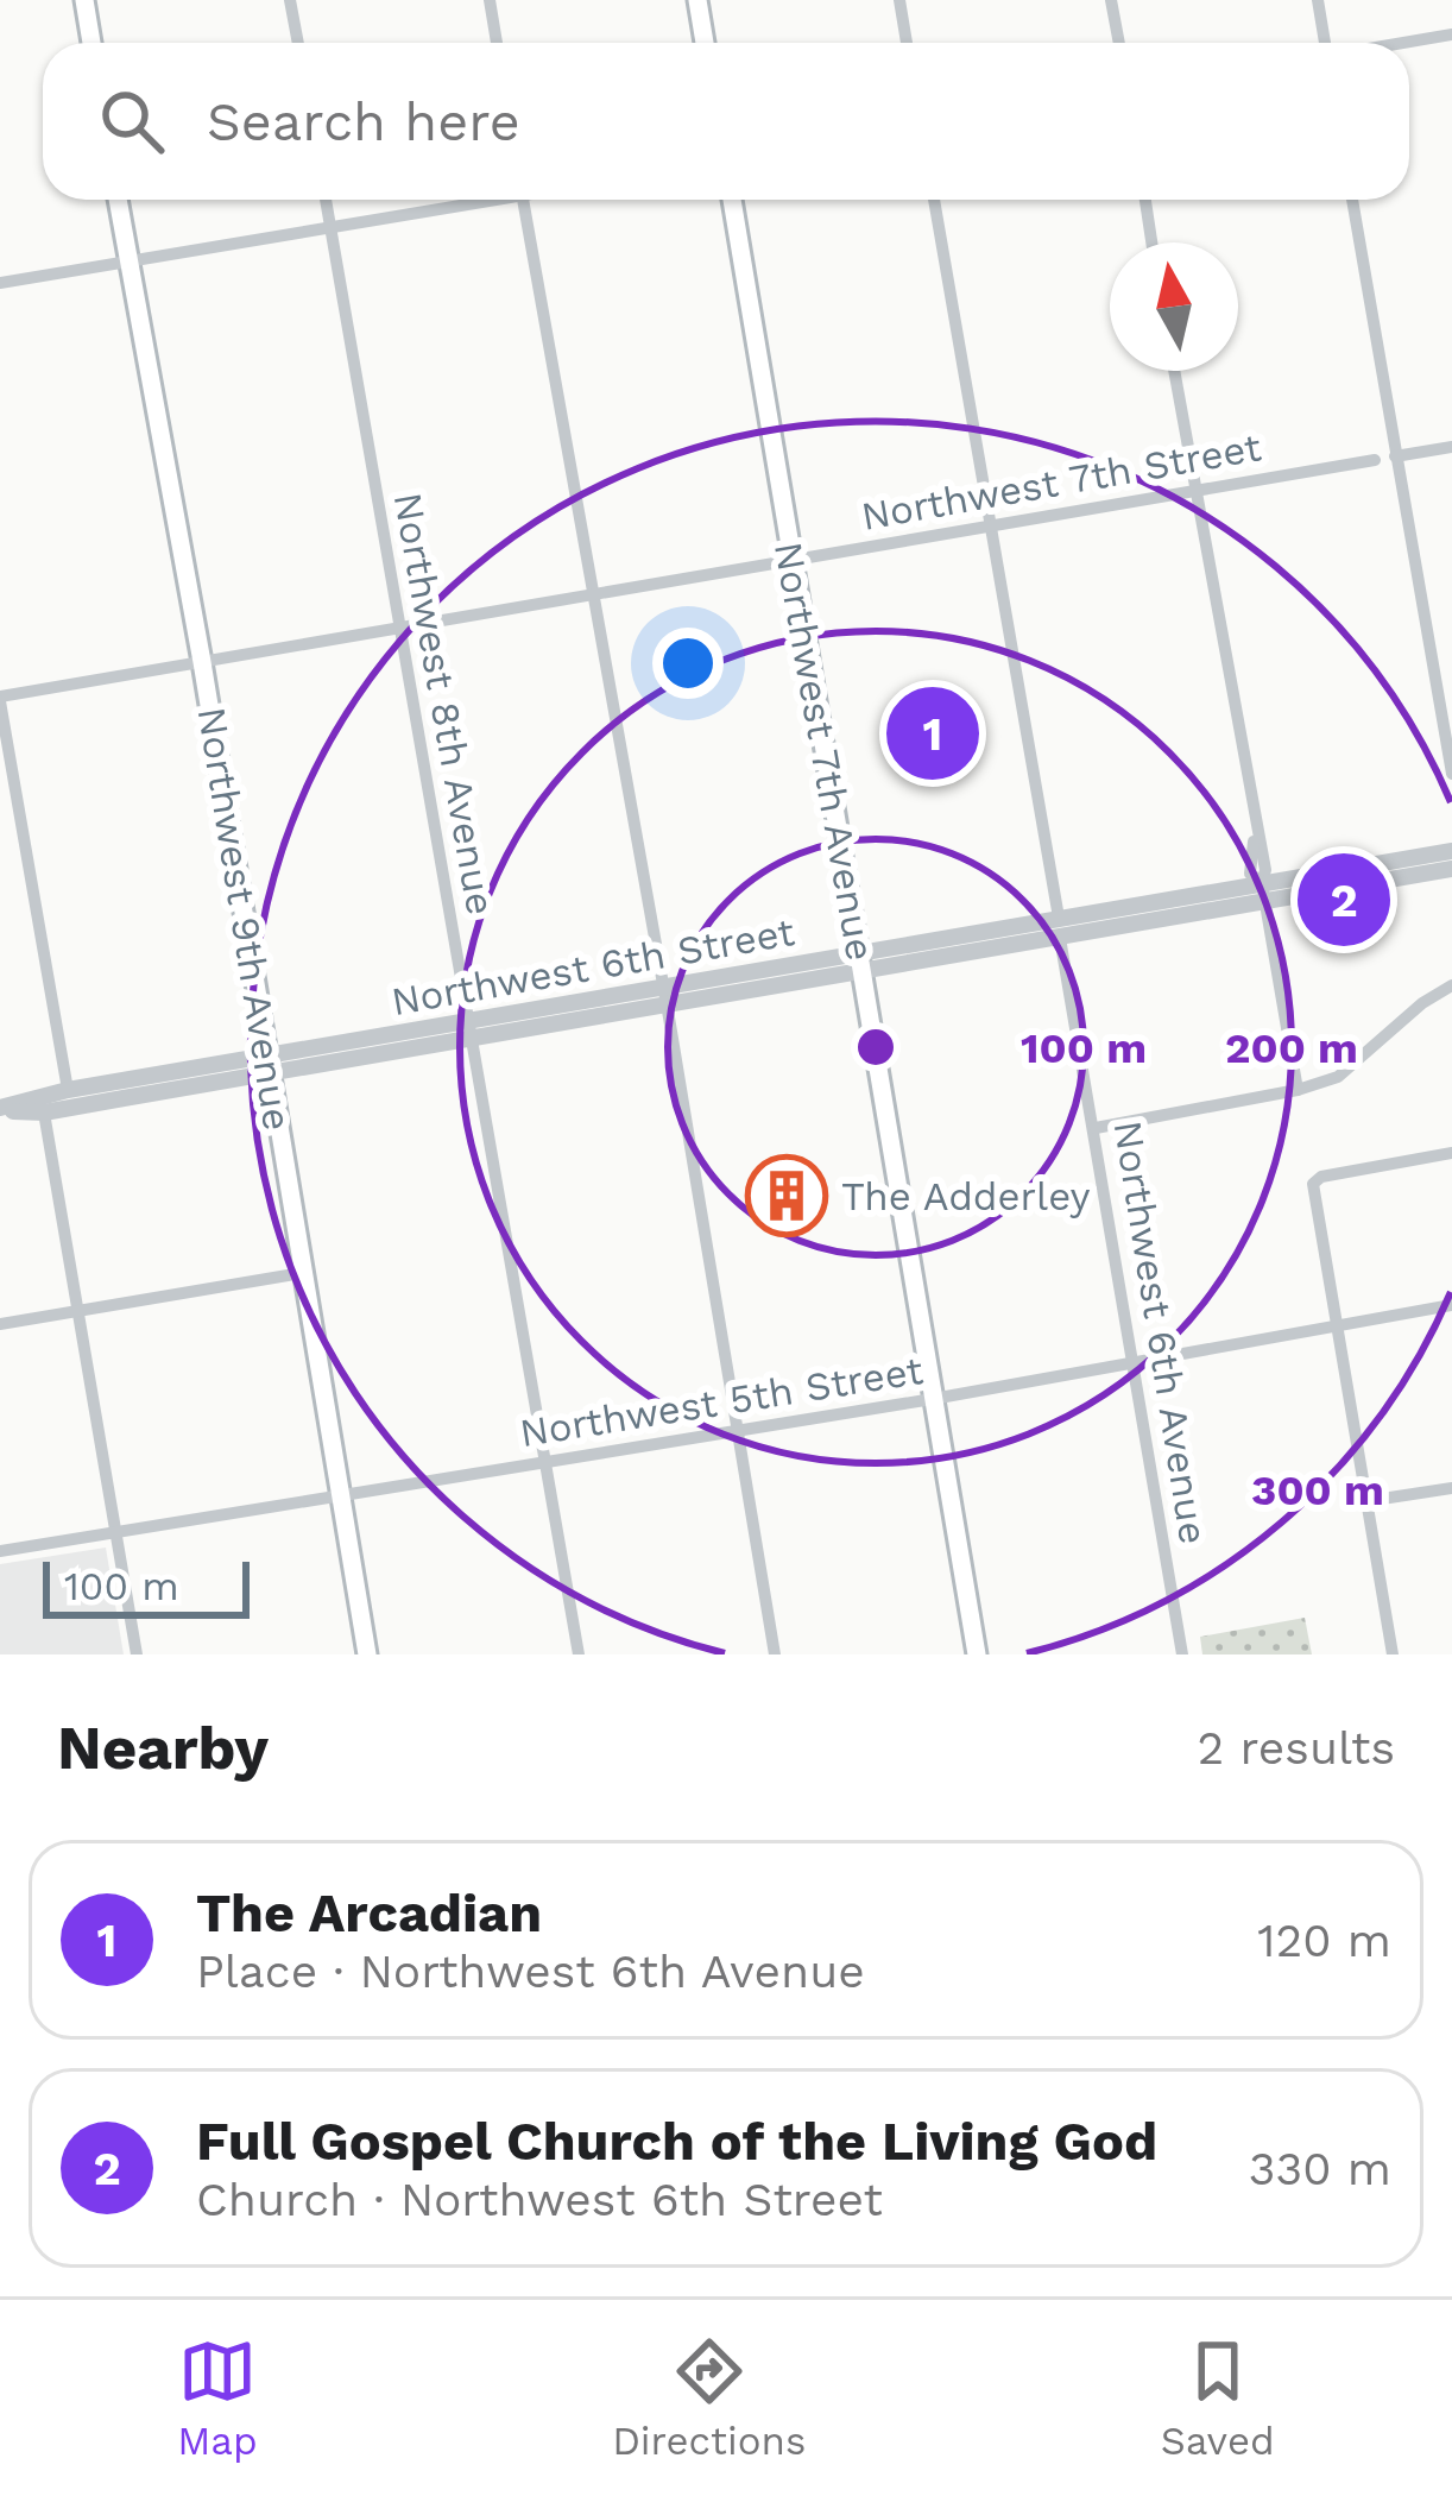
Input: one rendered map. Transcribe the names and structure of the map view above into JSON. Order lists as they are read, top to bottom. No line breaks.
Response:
{"streets":{"main road":["Northwest 7th Avenue","Northwest 9th Avenue"],"street":["Northwest 7th Street","Northwest 8th Avenue","Northwest 6th Street","Northwest 6th Avenue","Northwest 5th Street"]},"crossings":[["Northwest 7th Street","Northwest 8th Avenue"],["Northwest 7th Street","Northwest 7th Avenue"],["Northwest 7th Street","Northwest 9th Avenue"],["Northwest 7th Street","Northwest 6th Avenue"],["Northwest 8th Avenue","Northwest 6th Street"],["Northwest 8th Avenue","Northwest 5th Street"],["Northwest 7th Avenue","Northwest 6th Street"],["Northwest 7th Avenue","Northwest 5th Street"],["Northwest 9th Avenue","Northwest 6th Street"],["Northwest 9th Avenue","Northwest 5th Street"],["Northwest 6th Street","Northwest 6th Avenue"],["Northwest 6th Avenue","Northwest 5th Street"]],"places":{"building":["The Adderley"]},"scale_bar":"100 m","north":"top","page":{"search":"Search here","pins":["1","2"],"scale":"100 m","heading":["Nearby","2 results"],"list":[{"mark":"1","name":"The Arcadian","note":"Place · Northwest 6th Avenue","value":"120 m"},{"mark":"2","name":"Full Gospel Church of the Living God","note":"Church · Northwest 6th Street","value":"330 m"}],"nav":["Map","Directions","Saved"]},"rings":["100 m","200 m","300 m"]}
